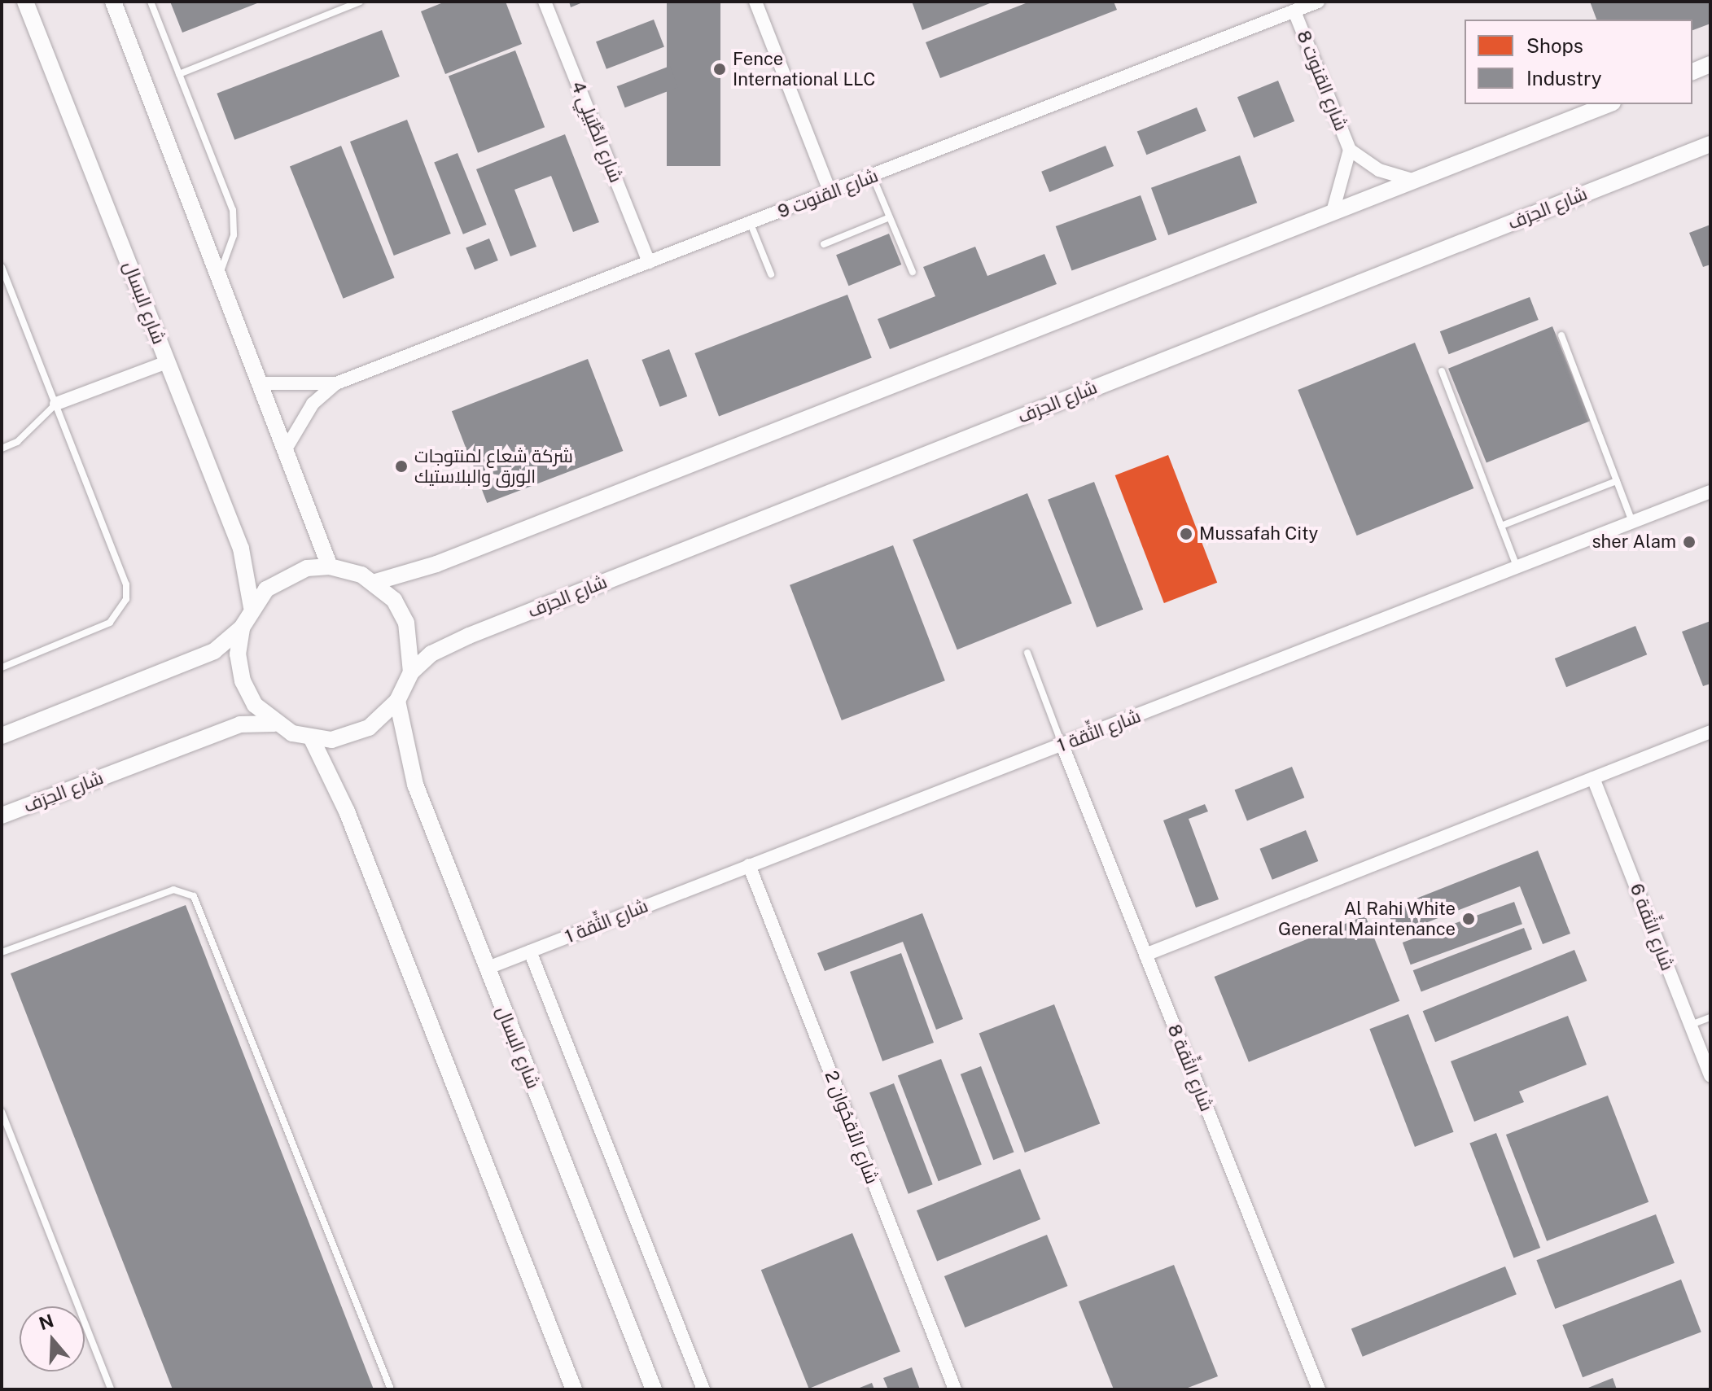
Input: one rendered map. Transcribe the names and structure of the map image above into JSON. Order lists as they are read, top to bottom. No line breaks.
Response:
{"streets":{"street":["شارع القنوت 8","شارع الطِّبَيلِي 4","شارع القنوت 9","شارع الحِرَف","شارع البسال","شارع الثِّقة 1","شارع الثِّقة 6","شارع الثِّقة 8","شارع الأقحُوان 2"]},"crossings":[["شارع القنوت 8","شارع القنوت 9"],["شارع الطِّبَيلِي 4","شارع القنوت 9"],["شارع الحِرَف","شارع البسال"],["شارع البسال","شارع الثِّقة 1"],["شارع الثِّقة 1","شارع الثِّقة 8"],["شارع الثِّقة 1","شارع الأقحُوان 2"]],"places":["Fence International LLC","شركة شعاع لمنتوجات الورق والبلاستيك","Mussafah City","sher Alam","Al Rahi White General Maintenance"],"legend":["Shops","Industry"],"north":"top"}
